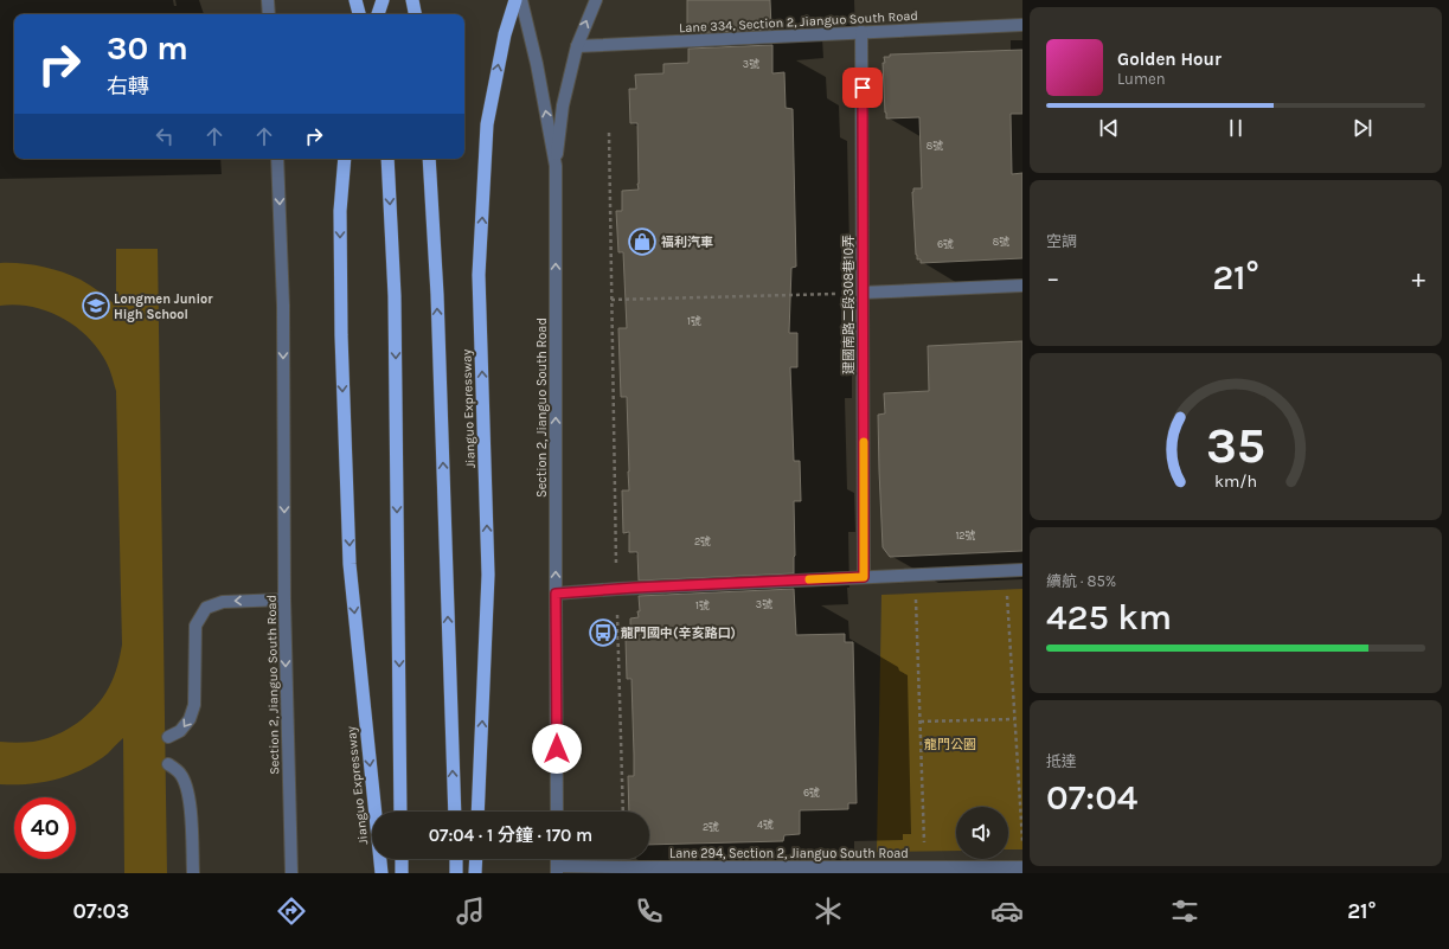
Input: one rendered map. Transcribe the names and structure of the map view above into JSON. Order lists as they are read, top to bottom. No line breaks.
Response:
{"streets":{"highway":["Jianguo Expressway"],"street":["Lane 334, Section 2, Jianguo South Road","建國南路二段308巷10弄","Section 2, Jianguo South Road","Lane 294, Section 2, Jianguo South Road"]},"crossings":[["Lane 334, Section 2, Jianguo South Road","建國南路二段308巷10弄"]],"parks":["龍門公園"],"places":{"shop":["福利汽車"],"school or university":["Longmen Junior High School"],"bus stop":["龍門國中(辛亥路口)"]},"house_numbers":["3號","8號","8號","6號","1號","12號","2號","3號","1號","6號","4號","2號"],"page":{"turn":["30 m","右轉"],"song":["Golden Hour","Lumen"],"tile":["空調",["續航 · 85%","425 km"],["抵達","07:04"]],"heat":["−","21°","+"],"limit":"40","trip":"07:04 · 1 分鐘 · 170 m","tabs":["07:03","21°"],"gauge":["35","km/h"]}}
